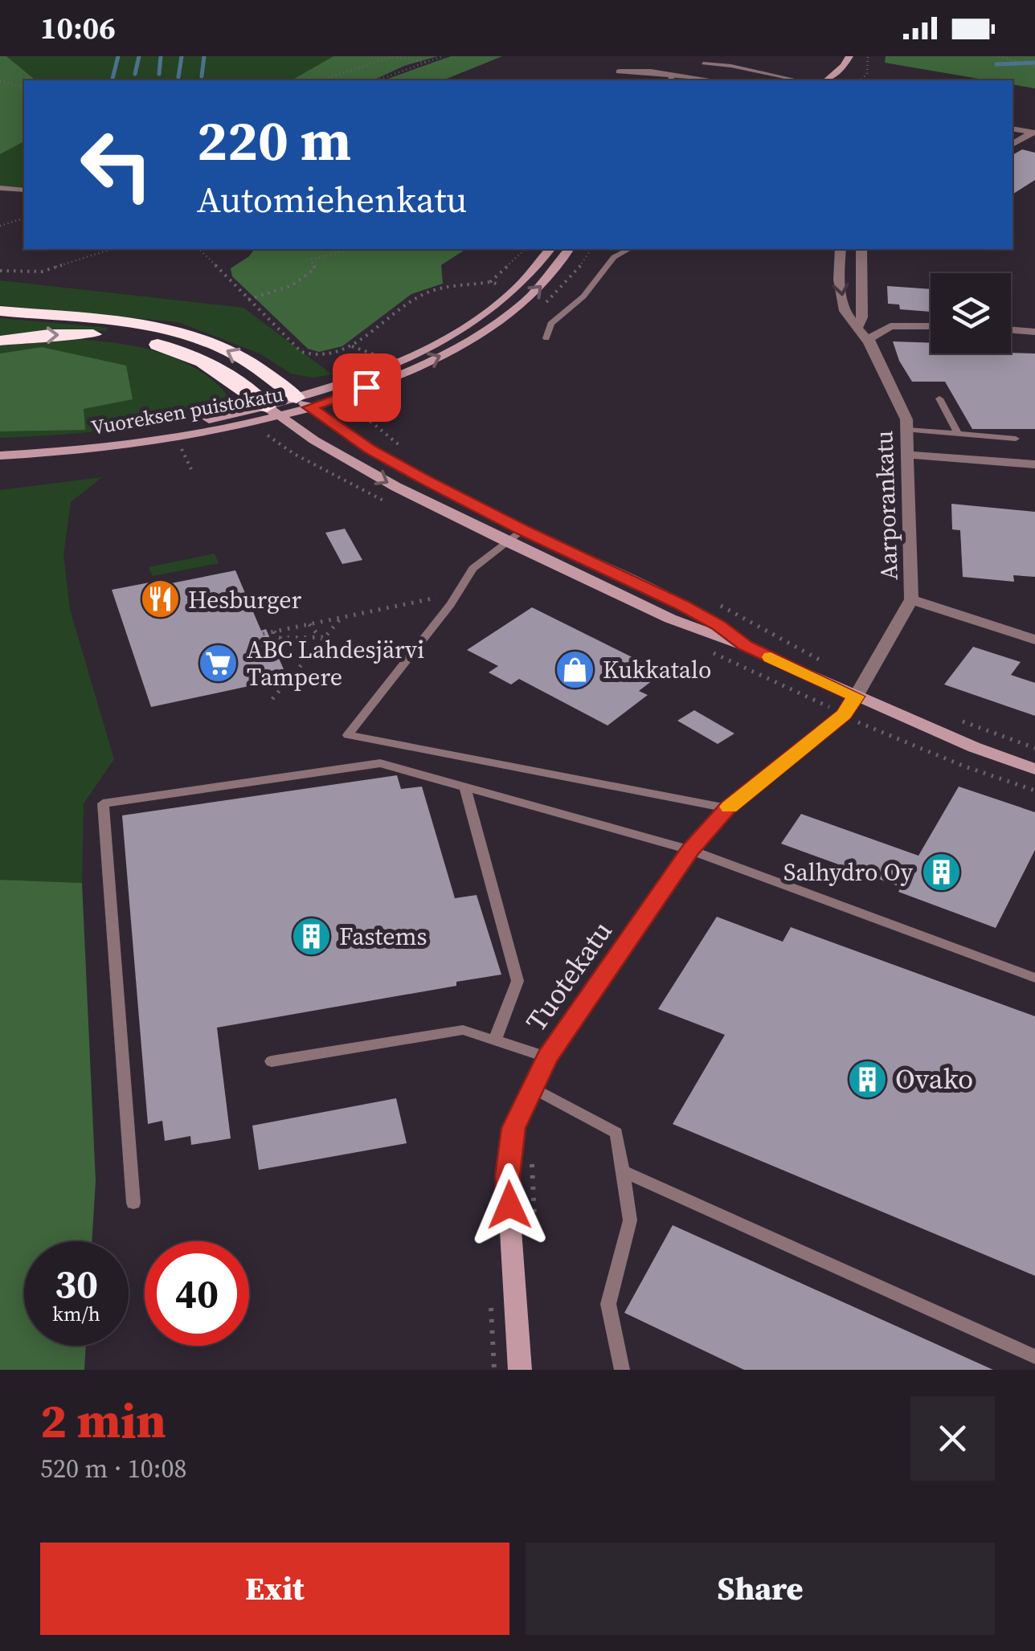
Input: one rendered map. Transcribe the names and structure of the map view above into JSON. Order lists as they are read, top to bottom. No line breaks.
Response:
{"streets":{"main road":["Vuoreksen puistokatu","Tuotekatu"],"street":["Aarporankatu"]},"crossings":[["Aarporankatu","Tuotekatu"]],"places":{"restaurant":["Hesburger"],"supermarket":["ABC Lahdesjärvi Tampere"],"shop":["Kukkatalo"],"building":["Salhydro Oy","Fastems","Ovako"]},"page":{"status":"10:06","turn":["220 m","Automiehenkatu"],"speed":"30 km/h","limit":"40","heading":["2 min","520 m · 10:08"],"buttons":["Exit","Share"]}}
